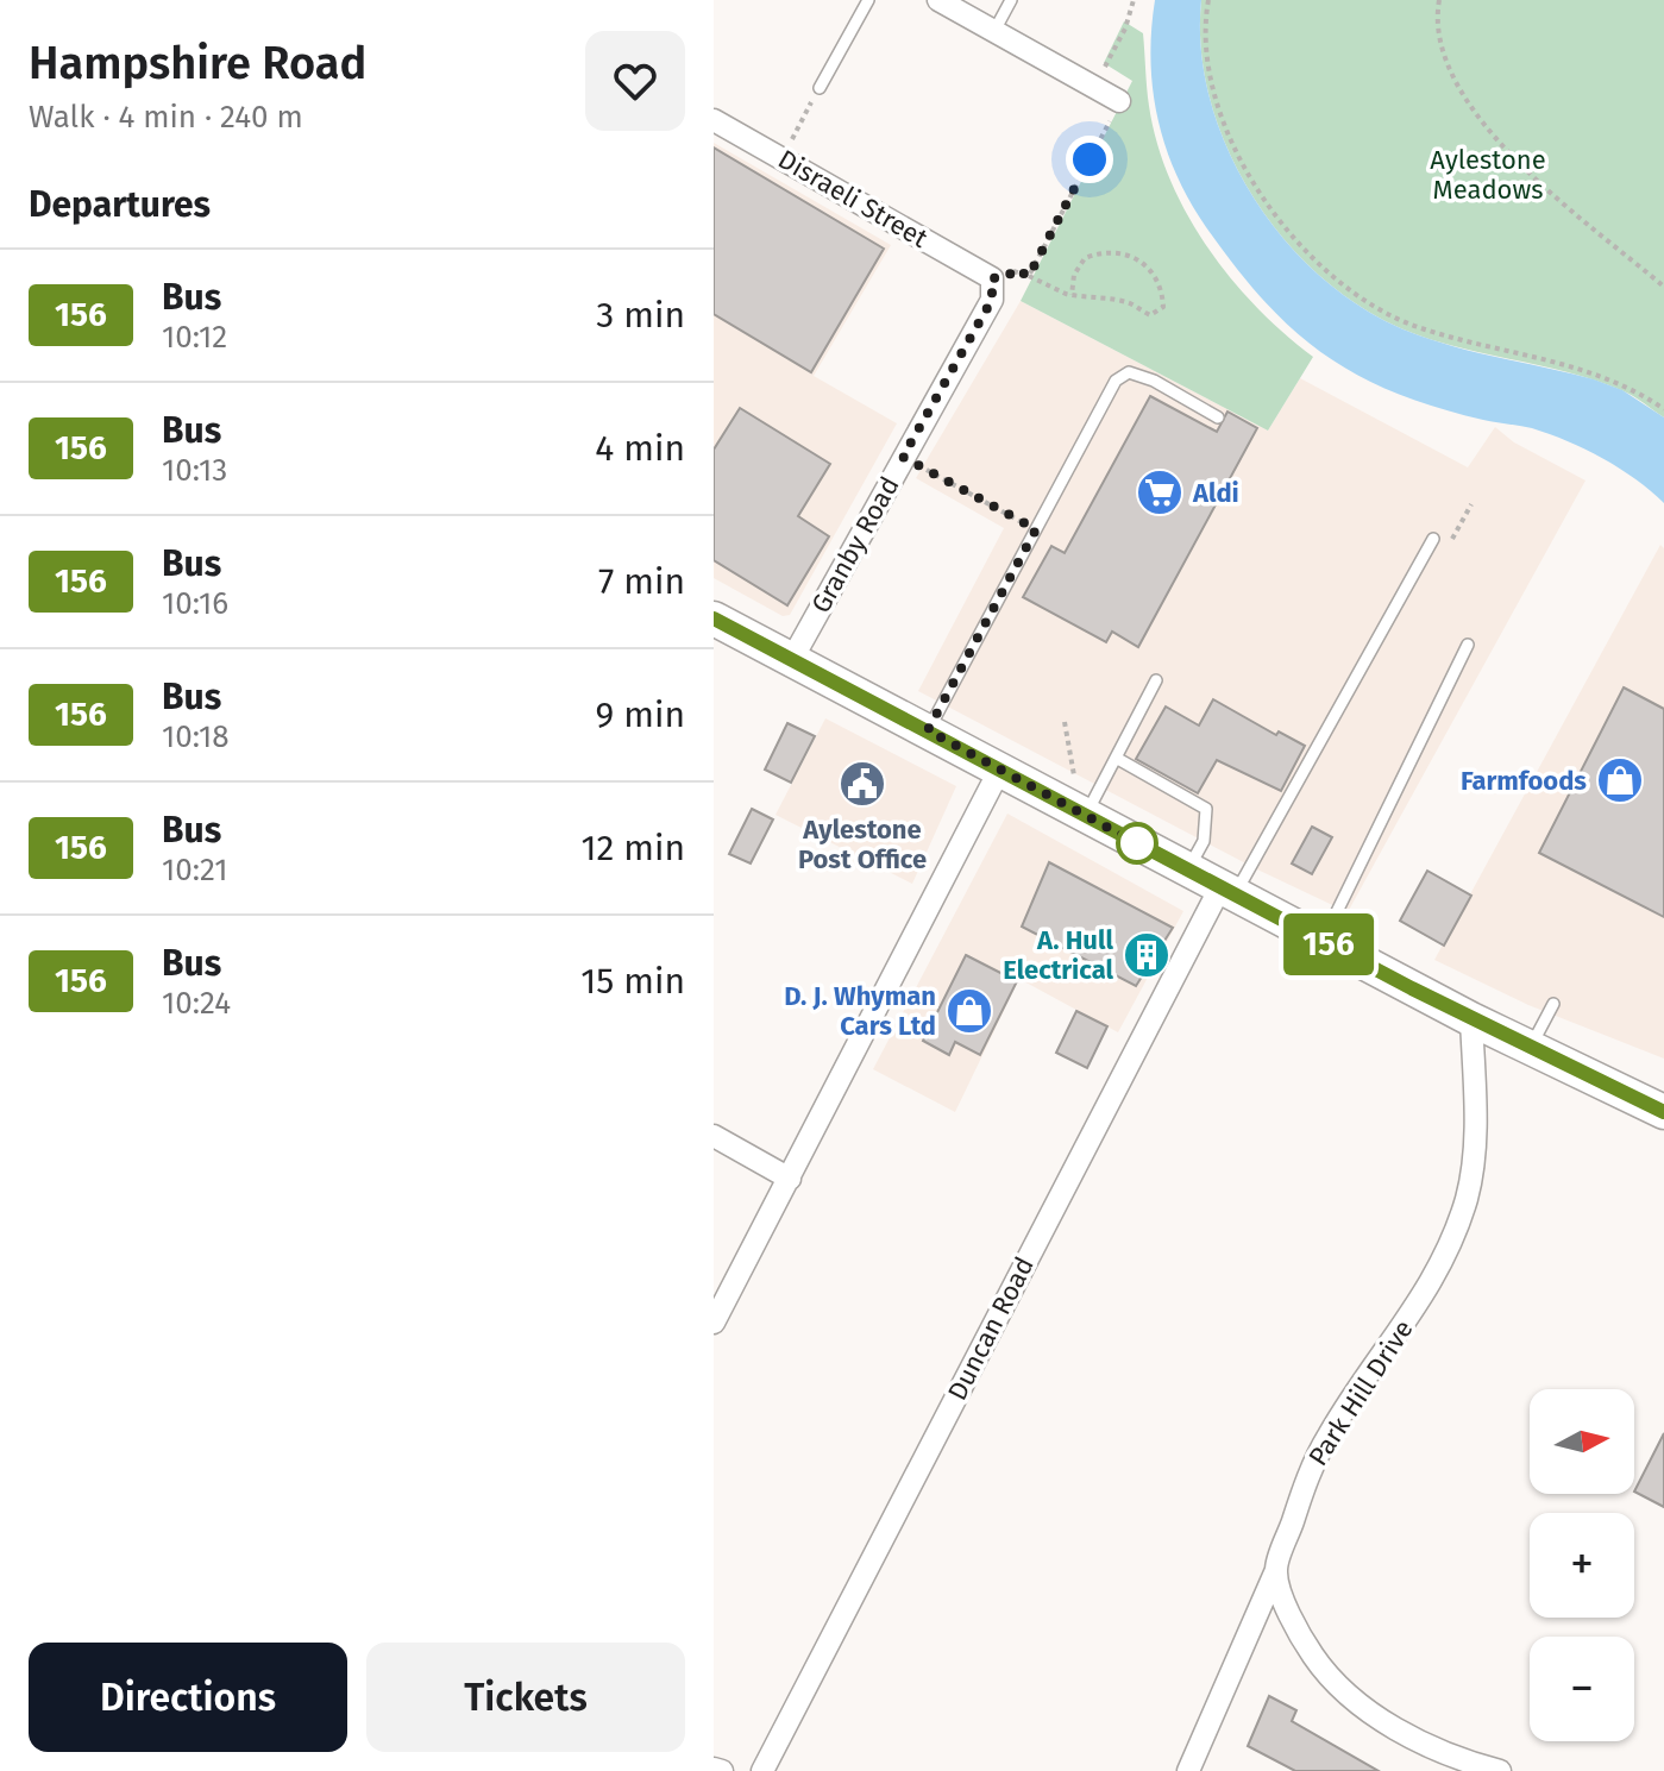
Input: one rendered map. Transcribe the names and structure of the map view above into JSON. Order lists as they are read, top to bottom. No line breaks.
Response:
{"streets":{"street":["Disraeli Street","Granby Road","Duncan Road","Park Hill Drive"]},"crossings":[["Disraeli Street","Granby Road"]],"parks":["Aylestone Meadows"],"places":{"supermarket":["Aldi"],"shop":["Farmfoods","D. J. Whyman Cars Ltd"],"public building":["Aylestone Post Office"],"building":["A. Hull Electrical"]},"lines":["bus line 156"],"north":"right","page":{"heading":[["Hampshire Road","Walk · 4 min · 240 m"],"Departures"],"on_map":"156","list":[{"mark":"156","name":"Bus","note":"10:12","value":"3 min"},{"mark":"156","name":"Bus","note":"10:13","value":"4 min"},{"mark":"156","name":"Bus","note":"10:16","value":"7 min"},{"mark":"156","name":"Bus","note":"10:18","value":"9 min"},{"mark":"156","name":"Bus","note":"10:21","value":"12 min"},{"mark":"156","name":"Bus","note":"10:24","value":"15 min"}],"map_buttons":["+","−"],"buttons":["Directions","Tickets"]}}
